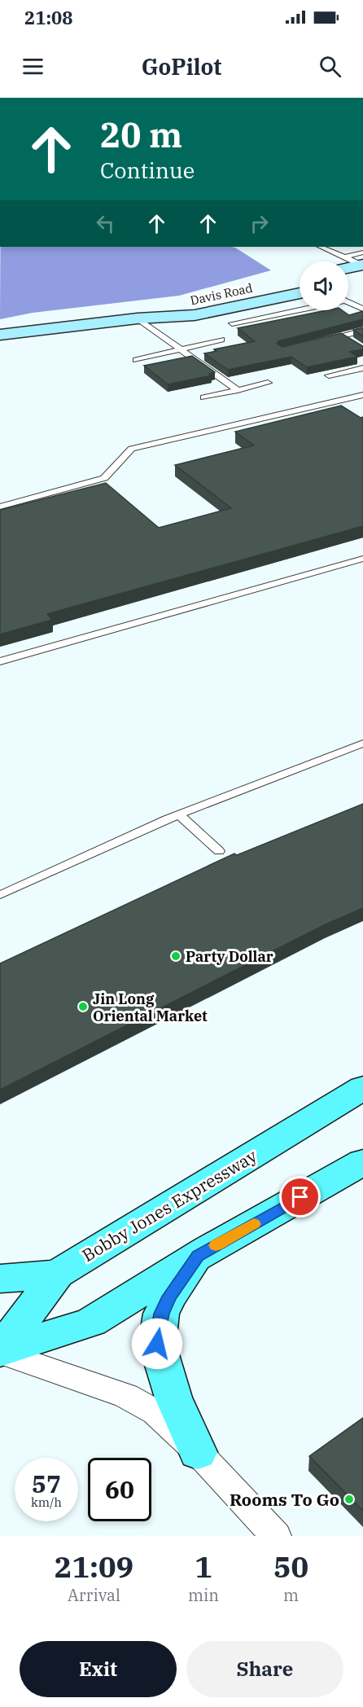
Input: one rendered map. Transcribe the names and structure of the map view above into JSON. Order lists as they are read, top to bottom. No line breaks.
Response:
{"streets":{"main road":["Davis Road","Bobby Jones Expressway"]},"places":["Party Dollar","Jin Long Oriental Market","Rooms To Go"],"page":{"status":"21:08","header":"GoPilot","turn":["20 m","Continue"],"speed":"57 km/h","limit":"60","eta":["21:09","Arrival","1","min","50","m"],"buttons":["Exit","Share"]}}
